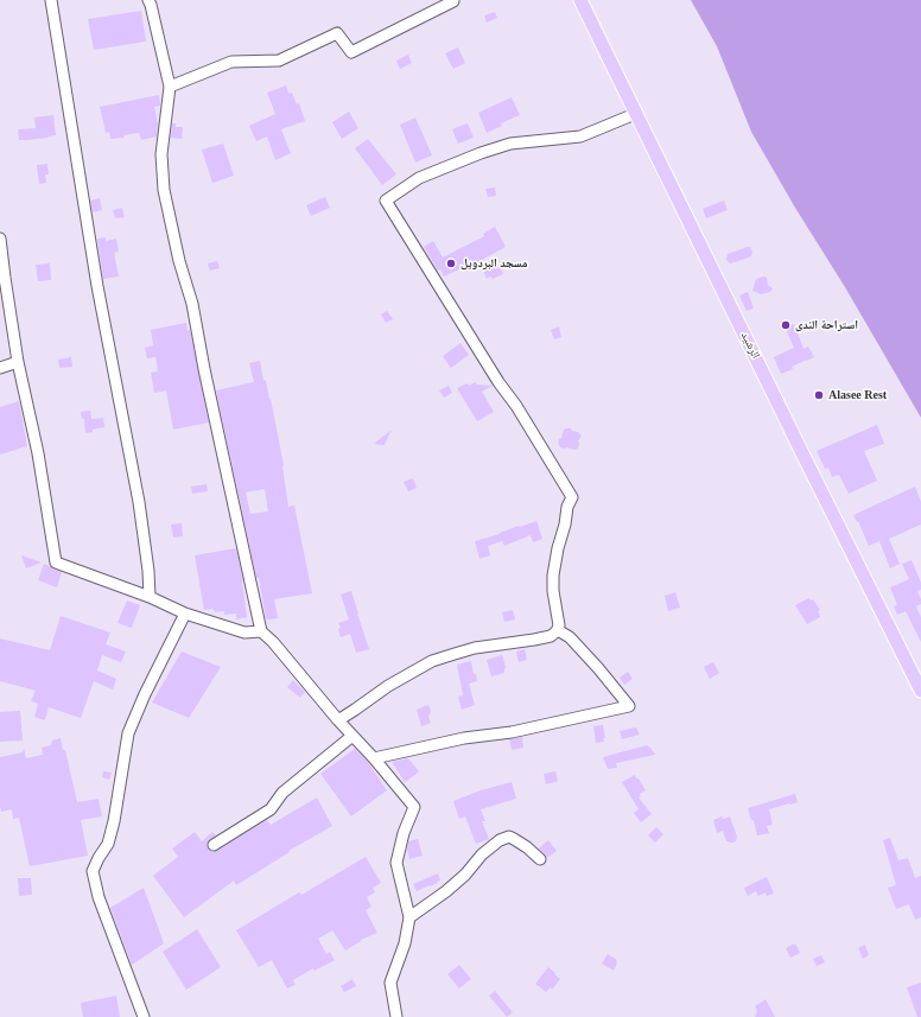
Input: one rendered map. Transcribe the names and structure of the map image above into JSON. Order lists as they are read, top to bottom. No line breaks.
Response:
{"streets":{"main road":["الرشيد"]},"places":["مسجد البردويل","استراحة الندى","Alasee Rest"]}
